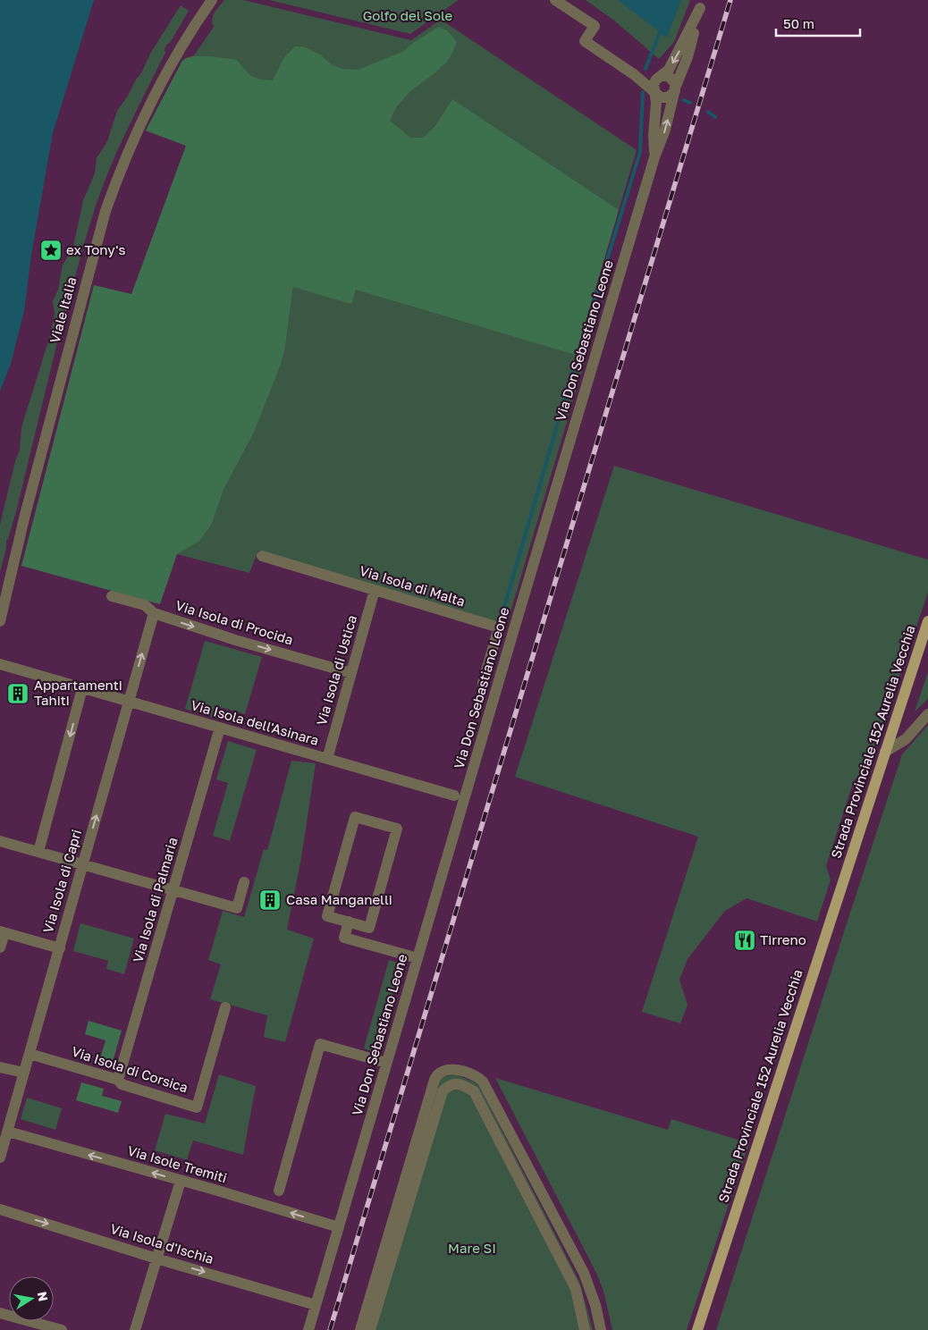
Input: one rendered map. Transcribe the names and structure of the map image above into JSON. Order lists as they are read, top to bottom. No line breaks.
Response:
{"streets":{"main road":["Strada Provinciale 152 Aurelia Vecchia"],"street":["Viale Italia","Via Don Sebastiano Leone","Via Isola di Malta","Via Isola di Procida","Via Isola di Ustica","Via Isola dell'Asinara","Via Isola di Capri","Via Isola di Palmaria","Via Isola di Corsica","Via Isole Tremiti","Via Isola d'Ischia"]},"crossings":[["Via Don Sebastiano Leone","Via Isole Tremiti"],["Via Don Sebastiano Leone","Via Isola d'Ischia"],["Via Isola di Malta","Via Isola di Ustica"],["Via Isola di Procida","Via Isola di Ustica"],["Via Isola di Procida","Via Isola di Capri"],["Via Isola di Ustica","Via Isola dell'Asinara"],["Via Isola dell'Asinara","Via Isola di Capri"],["Via Isola dell'Asinara","Via Isola di Palmaria"],["Via Isola di Capri","Via Isola di Corsica"],["Via Isola di Capri","Via Isole Tremiti"],["Via Isola di Palmaria","Via Isola di Corsica"]],"one_way":["Via Isola di Procida","Via Isole Tremiti","Via Isola d'Ischia"],"parks":["Golfo del Sole","Mare SI"],"places":{"place":["ex Tony's"],"building":["Appartamenti Tahiti","Casa Manganelli"],"restaurant":["Tirreno"]},"scale_bar":"50 m","north":"right"}
